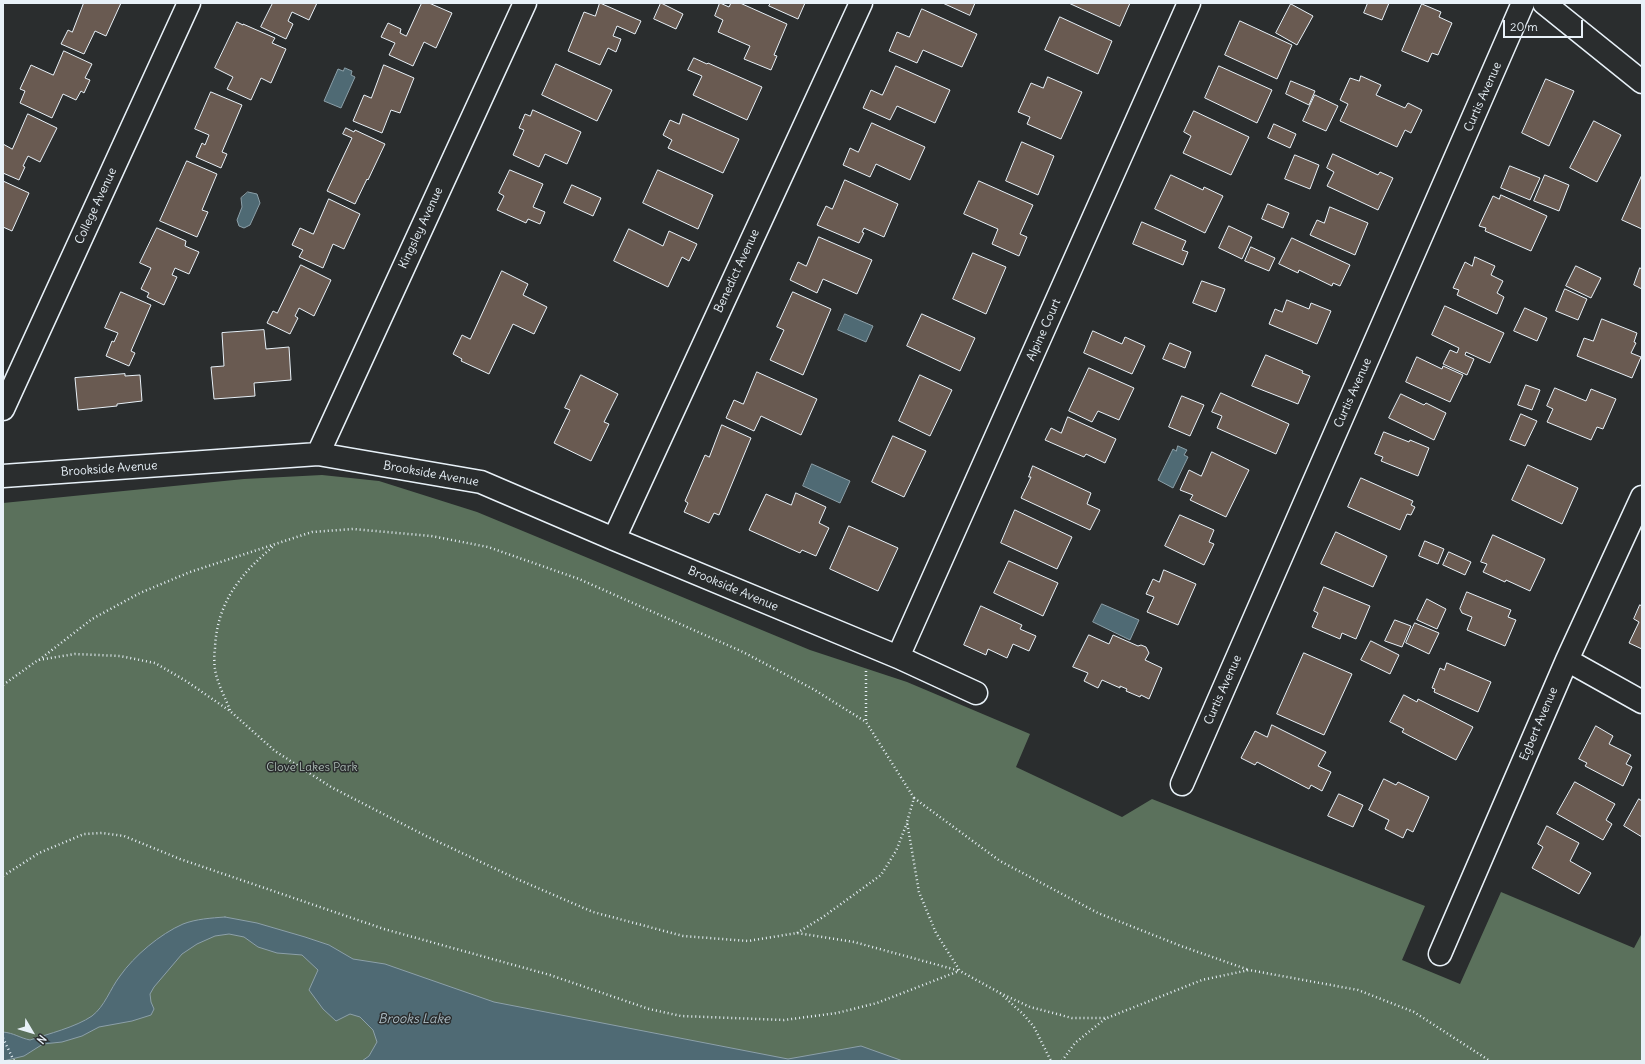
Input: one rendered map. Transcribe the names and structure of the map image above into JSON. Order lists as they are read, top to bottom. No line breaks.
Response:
{"streets":{"street":["Curtis Avenue","College Avenue","Kingsley Avenue","Benedict Avenue","Alpine Court","Brookside Avenue","Egbert Avenue"]},"crossings":[["Kingsley Avenue","Brookside Avenue"],["Benedict Avenue","Brookside Avenue"],["Alpine Court","Brookside Avenue"]],"water":["Brooks Lake"],"parks":["Clove Lakes Park"],"scale_bar":"20 m","north":"bottom right"}
